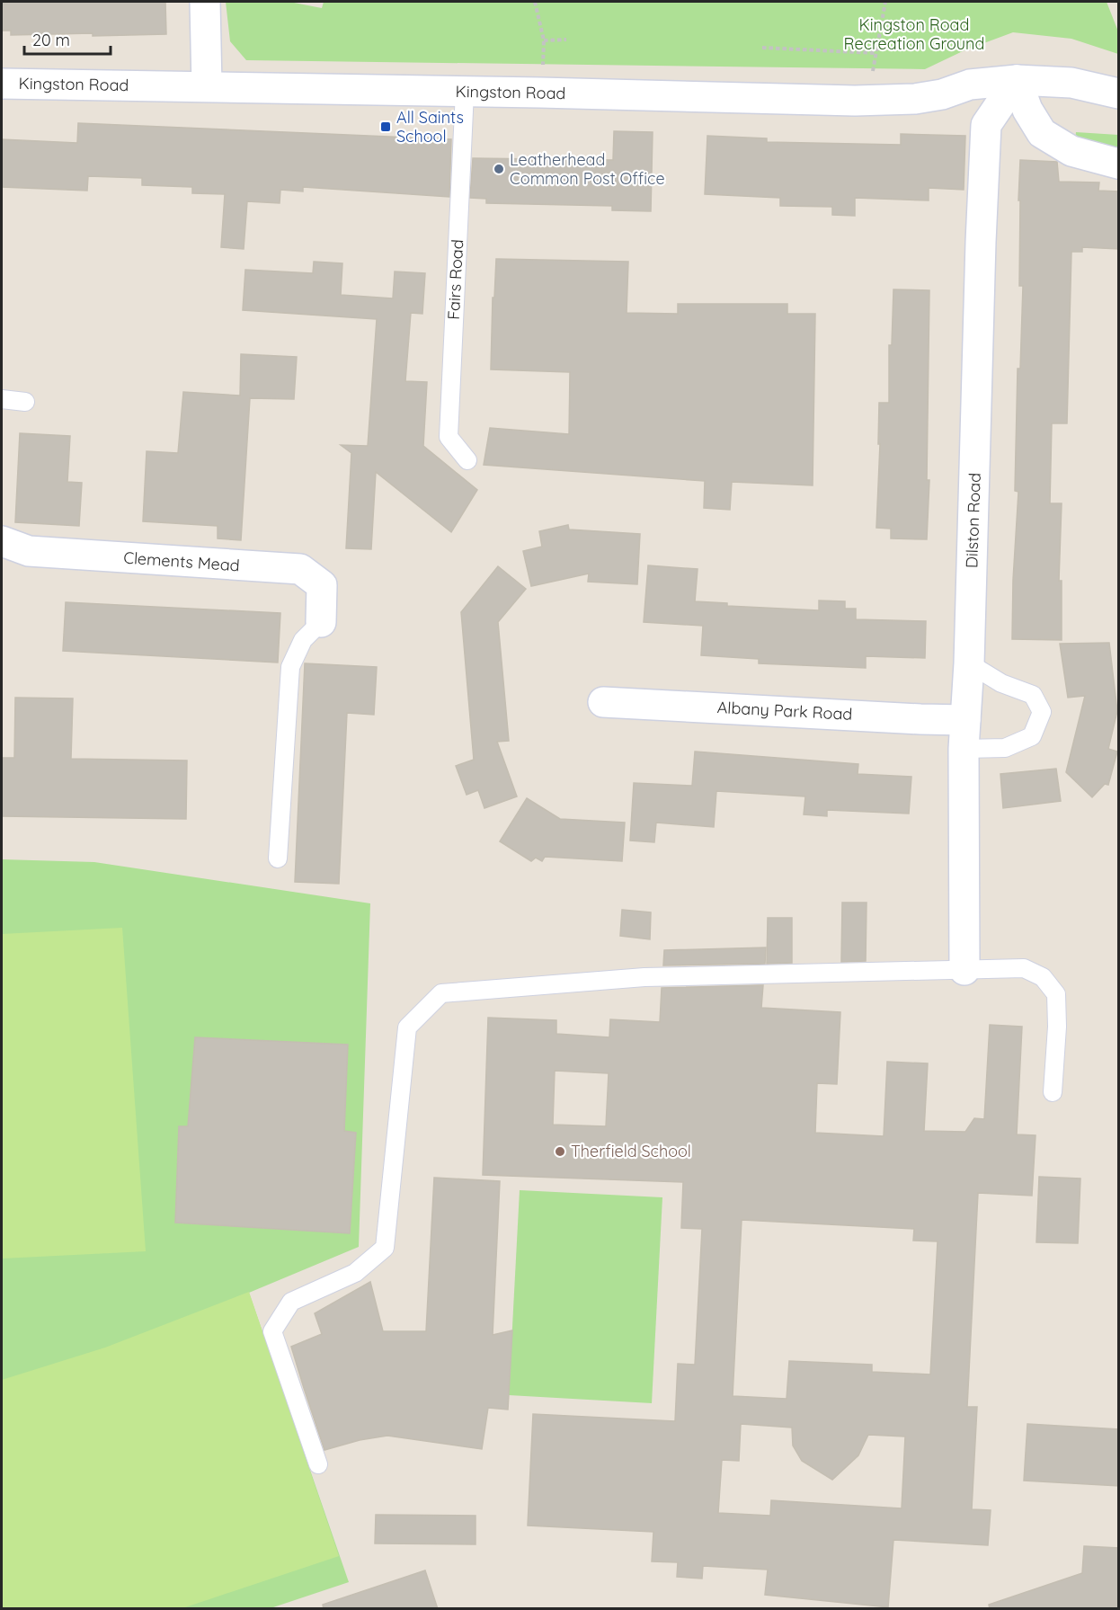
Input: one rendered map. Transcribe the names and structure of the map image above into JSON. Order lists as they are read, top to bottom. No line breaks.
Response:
{"streets":{"street":["Kingston Road","Dilston Road","Clements Mead","Albany Park Road"],"lane":["Fairs Road"]},"crossings":[["Kingston Road","Fairs Road"],["Kingston Road","Dilston Road"],["Dilston Road","Albany Park Road"]],"parks":["Kingston Road Recreation Ground"],"places":{"transit":["All Saints School"],"other":["Leatherhead Common Post Office","Therfield School"]},"scale_bar":"20 m"}
